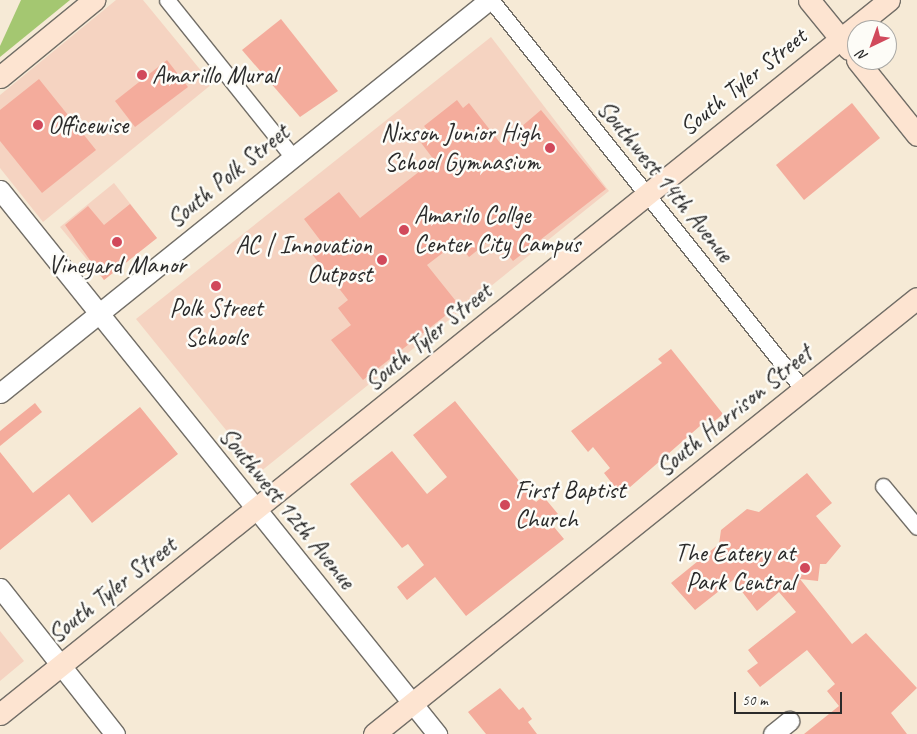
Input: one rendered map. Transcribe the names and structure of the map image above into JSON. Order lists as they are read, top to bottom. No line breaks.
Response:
{"streets":{"main road":["South Tyler Street","South Harrison Street"],"street":["South Polk Street","Southwest 14th Avenue","Southwest 12th Avenue"]},"crossings":[["South Tyler Street","Southwest 14th Avenue"],["South Tyler Street","Southwest 12th Avenue"],["South Polk Street","Southwest 14th Avenue"],["South Polk Street","Southwest 12th Avenue"],["Southwest 14th Avenue","South Harrison Street"],["South Harrison Street","Southwest 12th Avenue"]],"places":["Amarillo Mural","Officewise","Nixson Junior High School Gymnasium","Amarilo Collge Center City Campus","Vineyard Manor","AC | Innovation Outpost","Polk Street Schools","First Baptist Church","The Eatery at Park Central"],"scale_bar":"50 m","north":"bottom left"}
